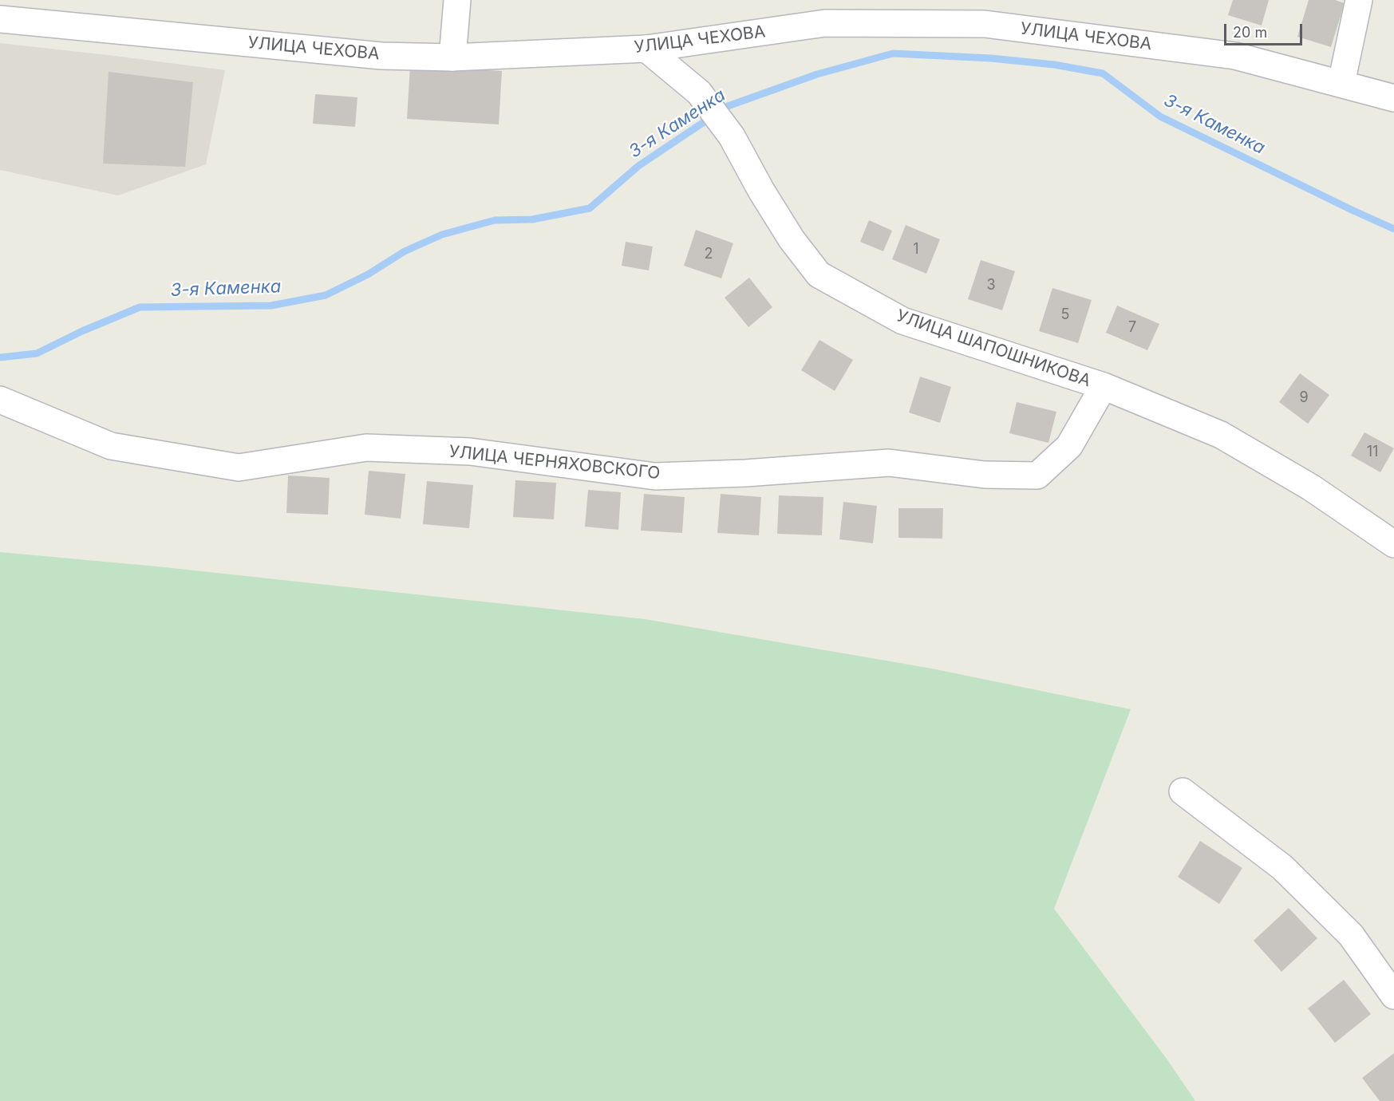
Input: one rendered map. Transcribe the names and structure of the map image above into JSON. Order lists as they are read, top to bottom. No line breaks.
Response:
{"streets":{"street":["УЛИЦА ЧЕХОВА","УЛИЦА ШАПОШНИКОВА","УЛИЦА ЧЕРНЯХОВСКОГО"]},"crossings":[["УЛИЦА ЧЕХОВА","УЛИЦА ШАПОШНИКОВА"],["УЛИЦА ШАПОШНИКОВА","УЛИЦА ЧЕРНЯХОВСКОГО"]],"water":["3-я Каменка"],"house_numbers":["1","2","3","5","7","9","11"],"scale_bar":"20 m"}
